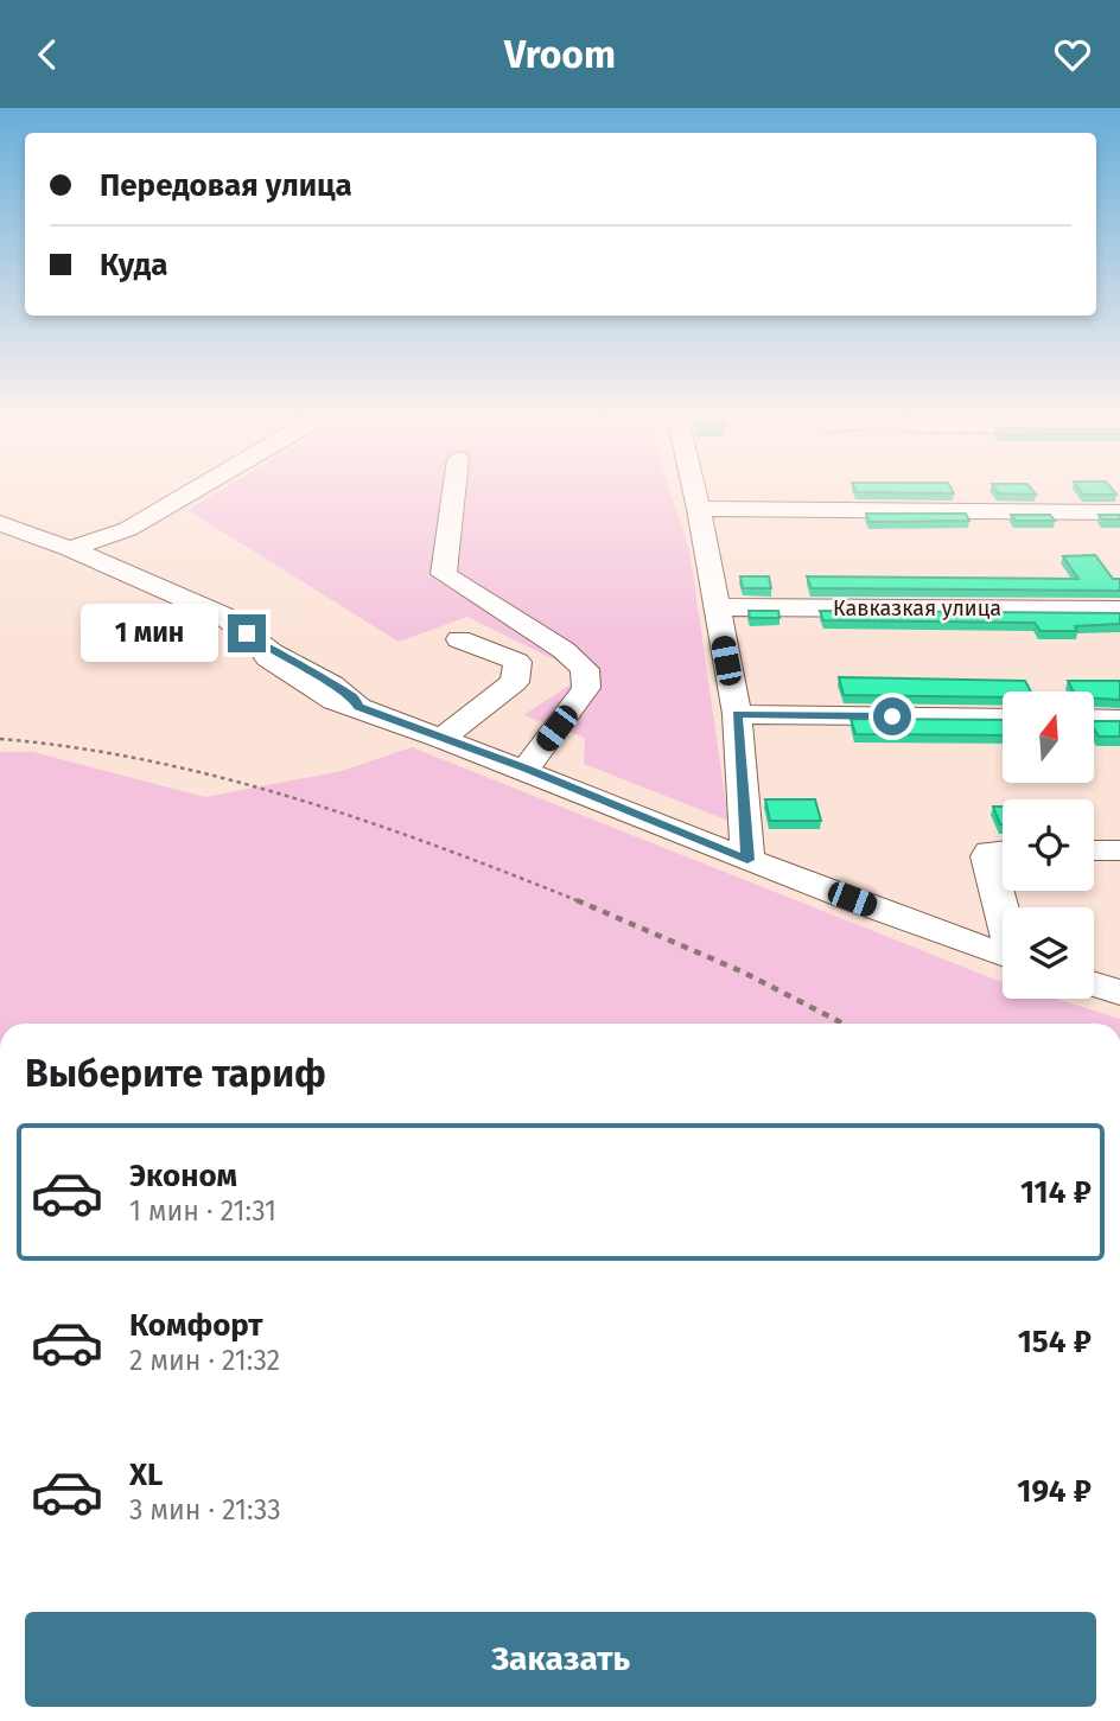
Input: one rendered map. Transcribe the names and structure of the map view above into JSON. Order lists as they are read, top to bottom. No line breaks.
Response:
{"streets":{"street":["Кавказкая улица"]},"north":"top","page":{"header":"Vroom","banner":["Передовая улица","Куда"],"bubble":"1 мин","heading":"Выберите тариф","list":[{"name":"Эконом","note":"1 мин · 21:31","value":"114 ₽"},{"name":"Комфорт","note":"2 мин · 21:32","value":"154 ₽"},{"name":"XL","note":"3 мин · 21:33","value":"194 ₽"}],"buttons":"Заказать"}}
